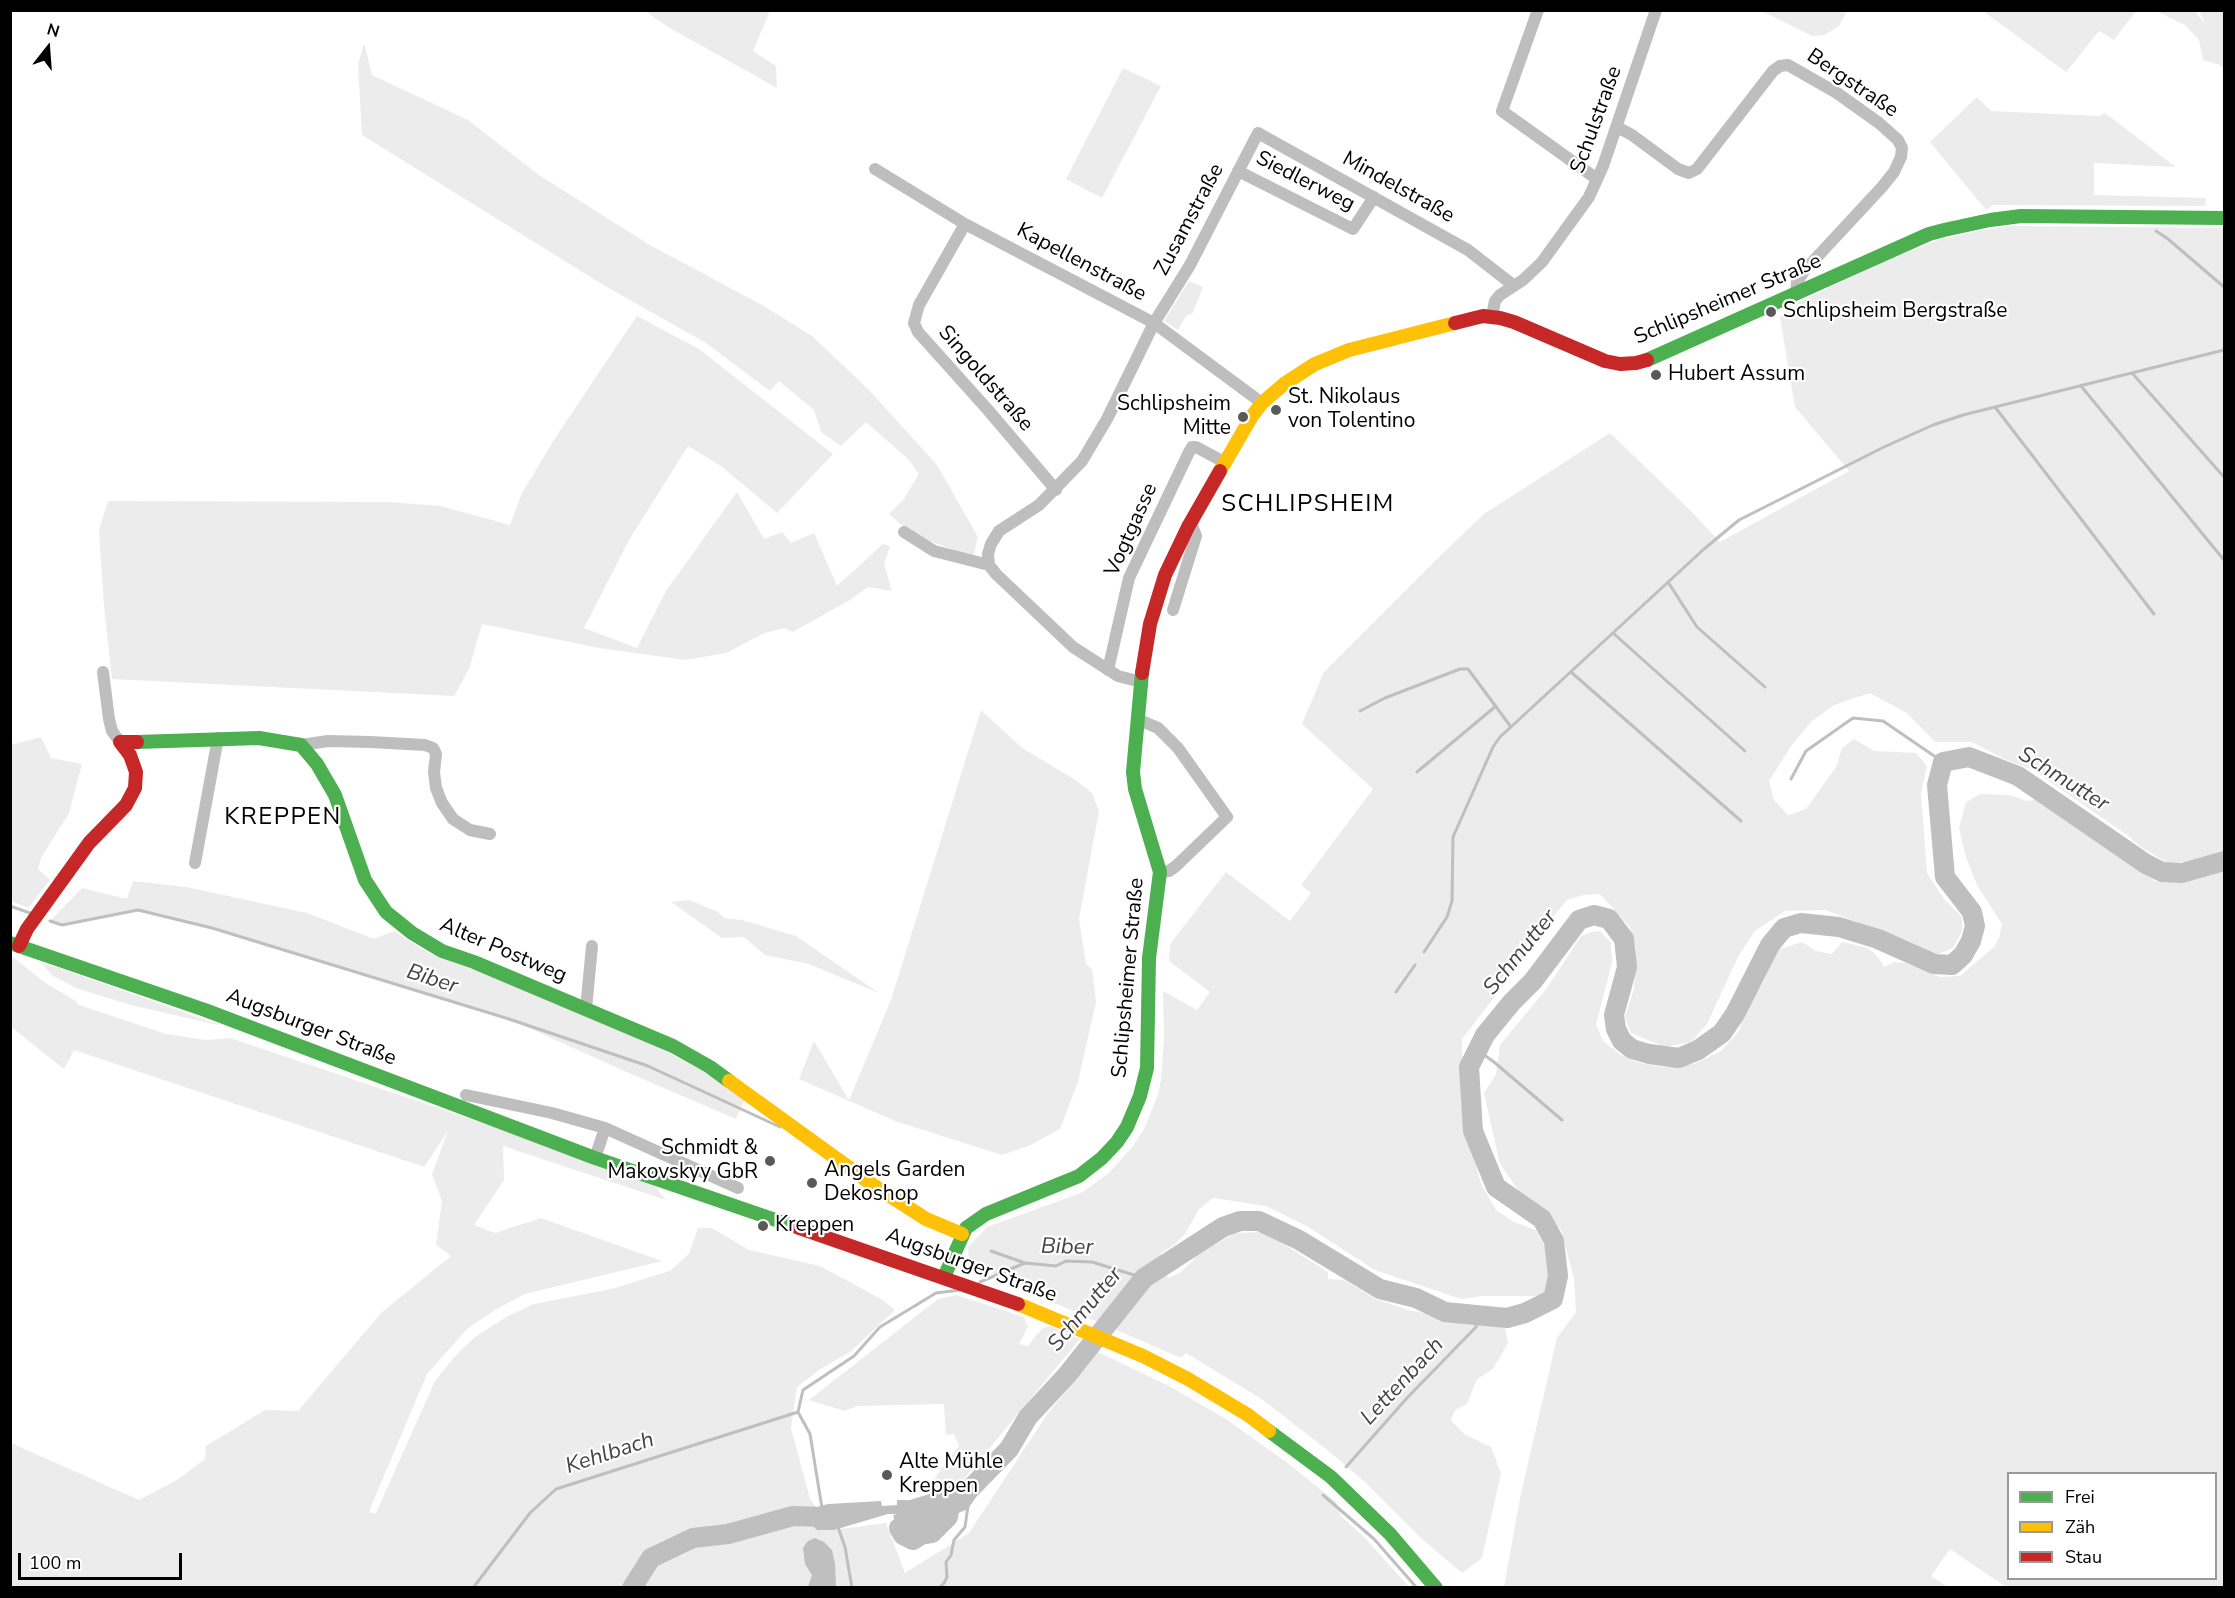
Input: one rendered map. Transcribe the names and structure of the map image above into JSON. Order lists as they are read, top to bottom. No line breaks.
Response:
{"streets":{"street":["Bergstraße","Schulstraße","Siedlerweg","Mindelstraße","Zusamstraße","Kapellenstraße","Schlipsheimer Straße","Singoldstraße","Vogtgasse","Alter Postweg","Augsburger Straße"]},"crossings":[["Bergstraße","Schulstraße"],["Bergstraße","Schlipsheimer Straße"],["Schulstraße","Mindelstraße"],["Schulstraße","Schlipsheimer Straße"],["Siedlerweg","Mindelstraße"],["Siedlerweg","Zusamstraße"],["Mindelstraße","Zusamstraße"],["Zusamstraße","Kapellenstraße"],["Zusamstraße","Singoldstraße"],["Kapellenstraße","Schlipsheimer Straße"],["Kapellenstraße","Singoldstraße"],["Schlipsheimer Straße","Vogtgasse"],["Schlipsheimer Straße","Alter Postweg"],["Schlipsheimer Straße","Augsburger Straße"]],"districts":["SCHLIPSHEIM","KREPPEN"],"water":["Schmutter","Biber","Lettenbach","Kehlbach"],"places":["Schlipsheim Bergstraße","Hubert Assum","St. Nikolaus von Tolentino","Schlipsheim Mitte","Schmidt & Makovskyy GbR","Angels Garden Dekoshop","Kreppen","Alte Mühle Kreppen"],"legend":["Frei","Zäh","Stau"],"scale_bar":"100 m","north":"top"}
